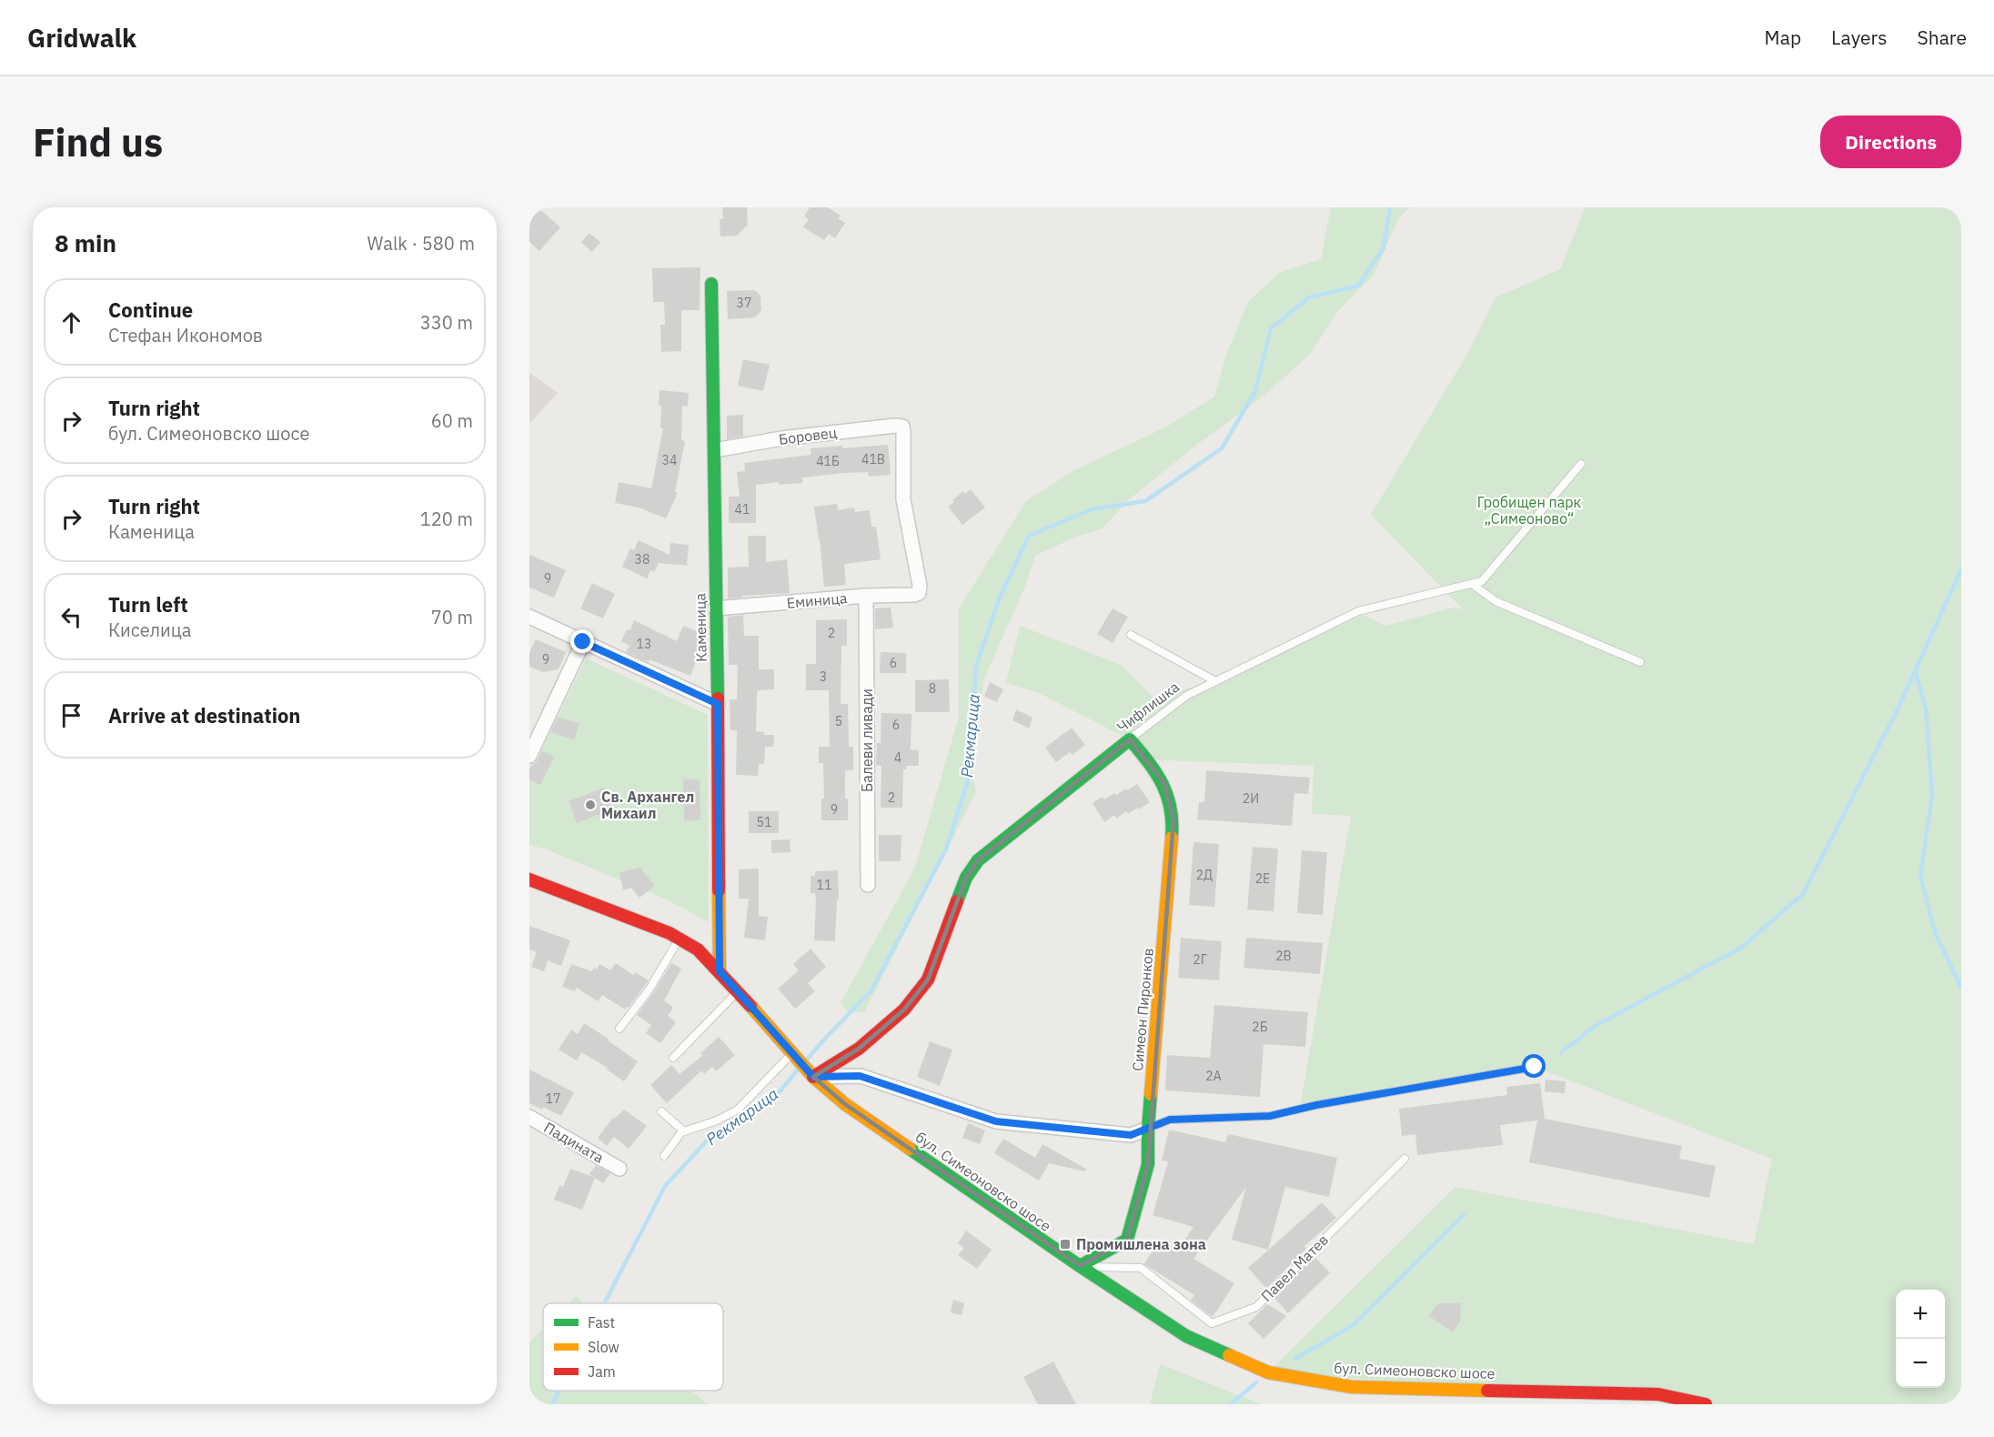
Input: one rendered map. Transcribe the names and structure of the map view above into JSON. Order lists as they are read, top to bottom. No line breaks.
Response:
{"streets":{"street":["Боровец","Еминица","Каменица","Чифлишка","Балеви ливади","Симеон Пиронков","Падината","бул. Симеоновско шосе"],"lane":["Павел Матев"]},"crossings":[["Боровец","Еминица"],["Боровец","Каменица"],["Еминица","Каменица"],["Еминица","Балеви ливади"],["Каменица","бул. Симеоновско шосе"],["Чифлишка","Симеон Пиронков"],["Чифлишка","бул. Симеоновско шосе"],["Симеон Пиронков","бул. Симеоновско шосе"],["Симеон Пиронков","Павел Матев"],["бул. Симеоновско шосе","Павел Матев"]],"water":["Рекмарица"],"parks":["Гробищен парк „Симеоново“"],"places":{"other":["Св. Архангел Михаил"],"transit":["Промишлена зона"]},"house_numbers":["37","41В","34","41Б","41","38","9","2","13","9","6","3","8","5","6","4","2","2И","9","51","2Д","2Е","11","2В","2Г","2Б","2А","17"],"legend":["Fast","Slow","Jam"],"page":{"header":"Gridwalk","nav":["Map","Layers","Share"],"buttons":"Directions","title":"Find us","heading":["8 min","Walk · 580 m"],"list":[["Continue","Стефан Икономов","330 m"],["Turn right","бул. Симеоновско шосе","60 m"],["Turn right","Каменица","120 m"],["Turn left","Киселица","70 m"],"Arrive at destination"],"map_buttons":["+","−"]}}
